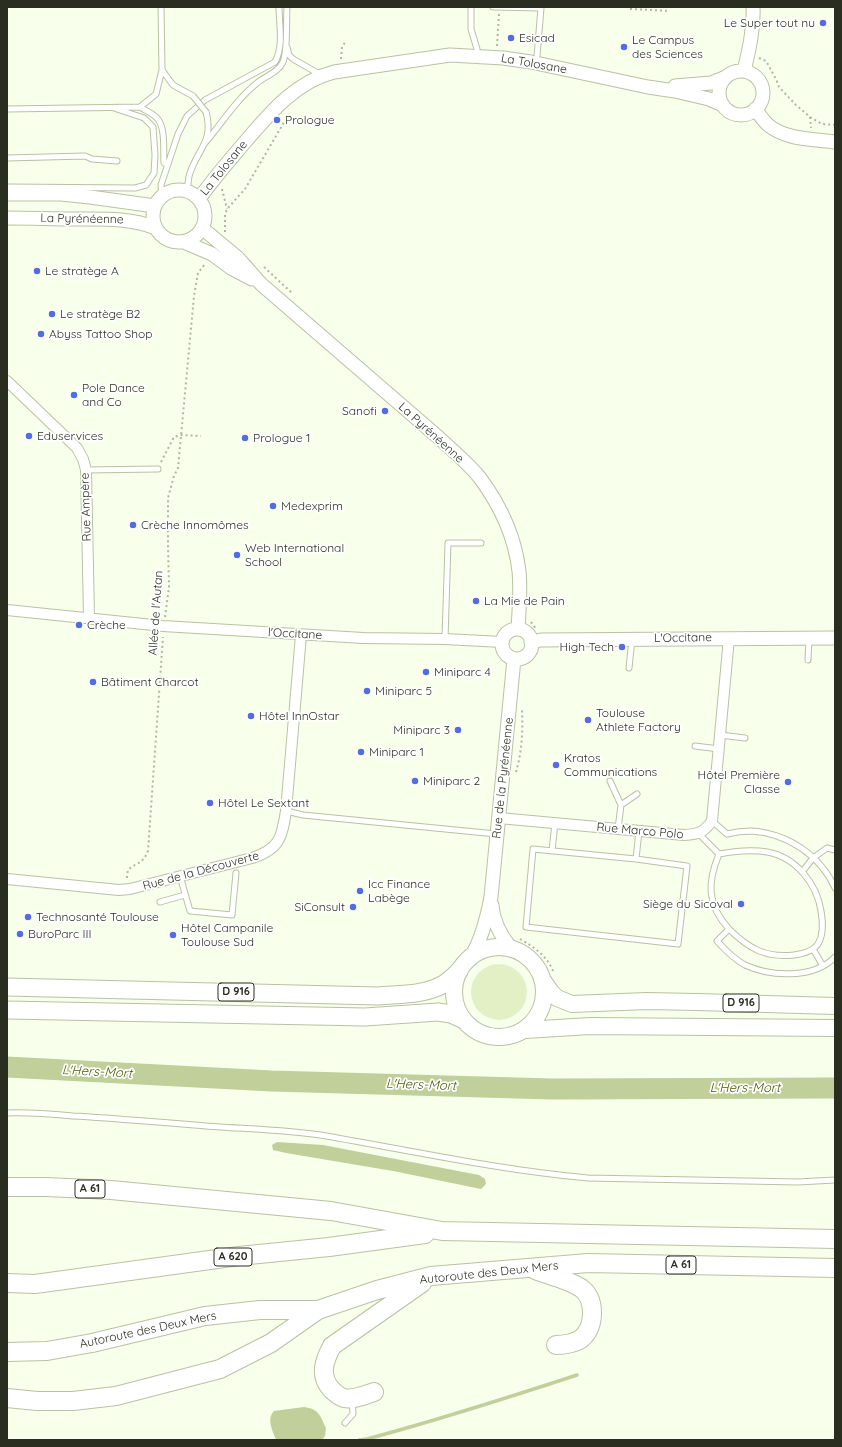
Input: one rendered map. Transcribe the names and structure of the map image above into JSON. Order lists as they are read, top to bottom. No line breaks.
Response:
{"streets":{"highway":["D 916","A 61","A 620","Autoroute des Deux Mers"],"street":["La Tolosane","La Pyrénéenne","Rue Ampère","l'Occitane","L'Occitane","Rue de la Pyrénéenne","Rue Marco Polo","Rue de la Découverte"],"path":["Allée de l'Autan"]},"crossings":[["La Tolosane","La Pyrénéenne"],["La Pyrénéenne","l'Occitane"],["La Pyrénéenne","L'Occitane"],["La Pyrénéenne","Rue de la Pyrénéenne"],["Rue Ampère","l'Occitane"],["Allée de l'Autan","l'Occitane"],["Allée de l'Autan","Rue de la Découverte"],["l'Occitane","L'Occitane"],["l'Occitane","Rue de la Pyrénéenne"],["l'Occitane","Rue de la Découverte"],["L'Occitane","Rue de la Pyrénéenne"],["Rue de la Pyrénéenne","Rue Marco Polo"],["Rue de la Pyrénéenne","D 916"],["A 61","A 620"]],"water":["L'Hers-Mort"],"places":["Le Super tout nu","Esicad","Le Campus des Sciences","Prologue","Le stratège A","Le stratège B2","Abyss Tattoo Shop","Pole Dance and Co","Sanofi","Eduservices","Prologue 1","Medexprim","Crèche Innomômes","Web International School","La Mie de Pain","Crèche","High Tech","Miniparc 4","Bâtiment Charcot","Miniparc 5","Hôtel InnOstar","Toulouse Athlete Factory","Miniparc 3","Miniparc 1","Kratos Communications","Miniparc 2","Hôtel Première Classe","Hôtel Le Sextant","Icc Finance Labège","Siège du Sicoval","SiConsult","Technosanté Toulouse","BuroParc III","Hôtel Campanile Toulouse Sud"]}
